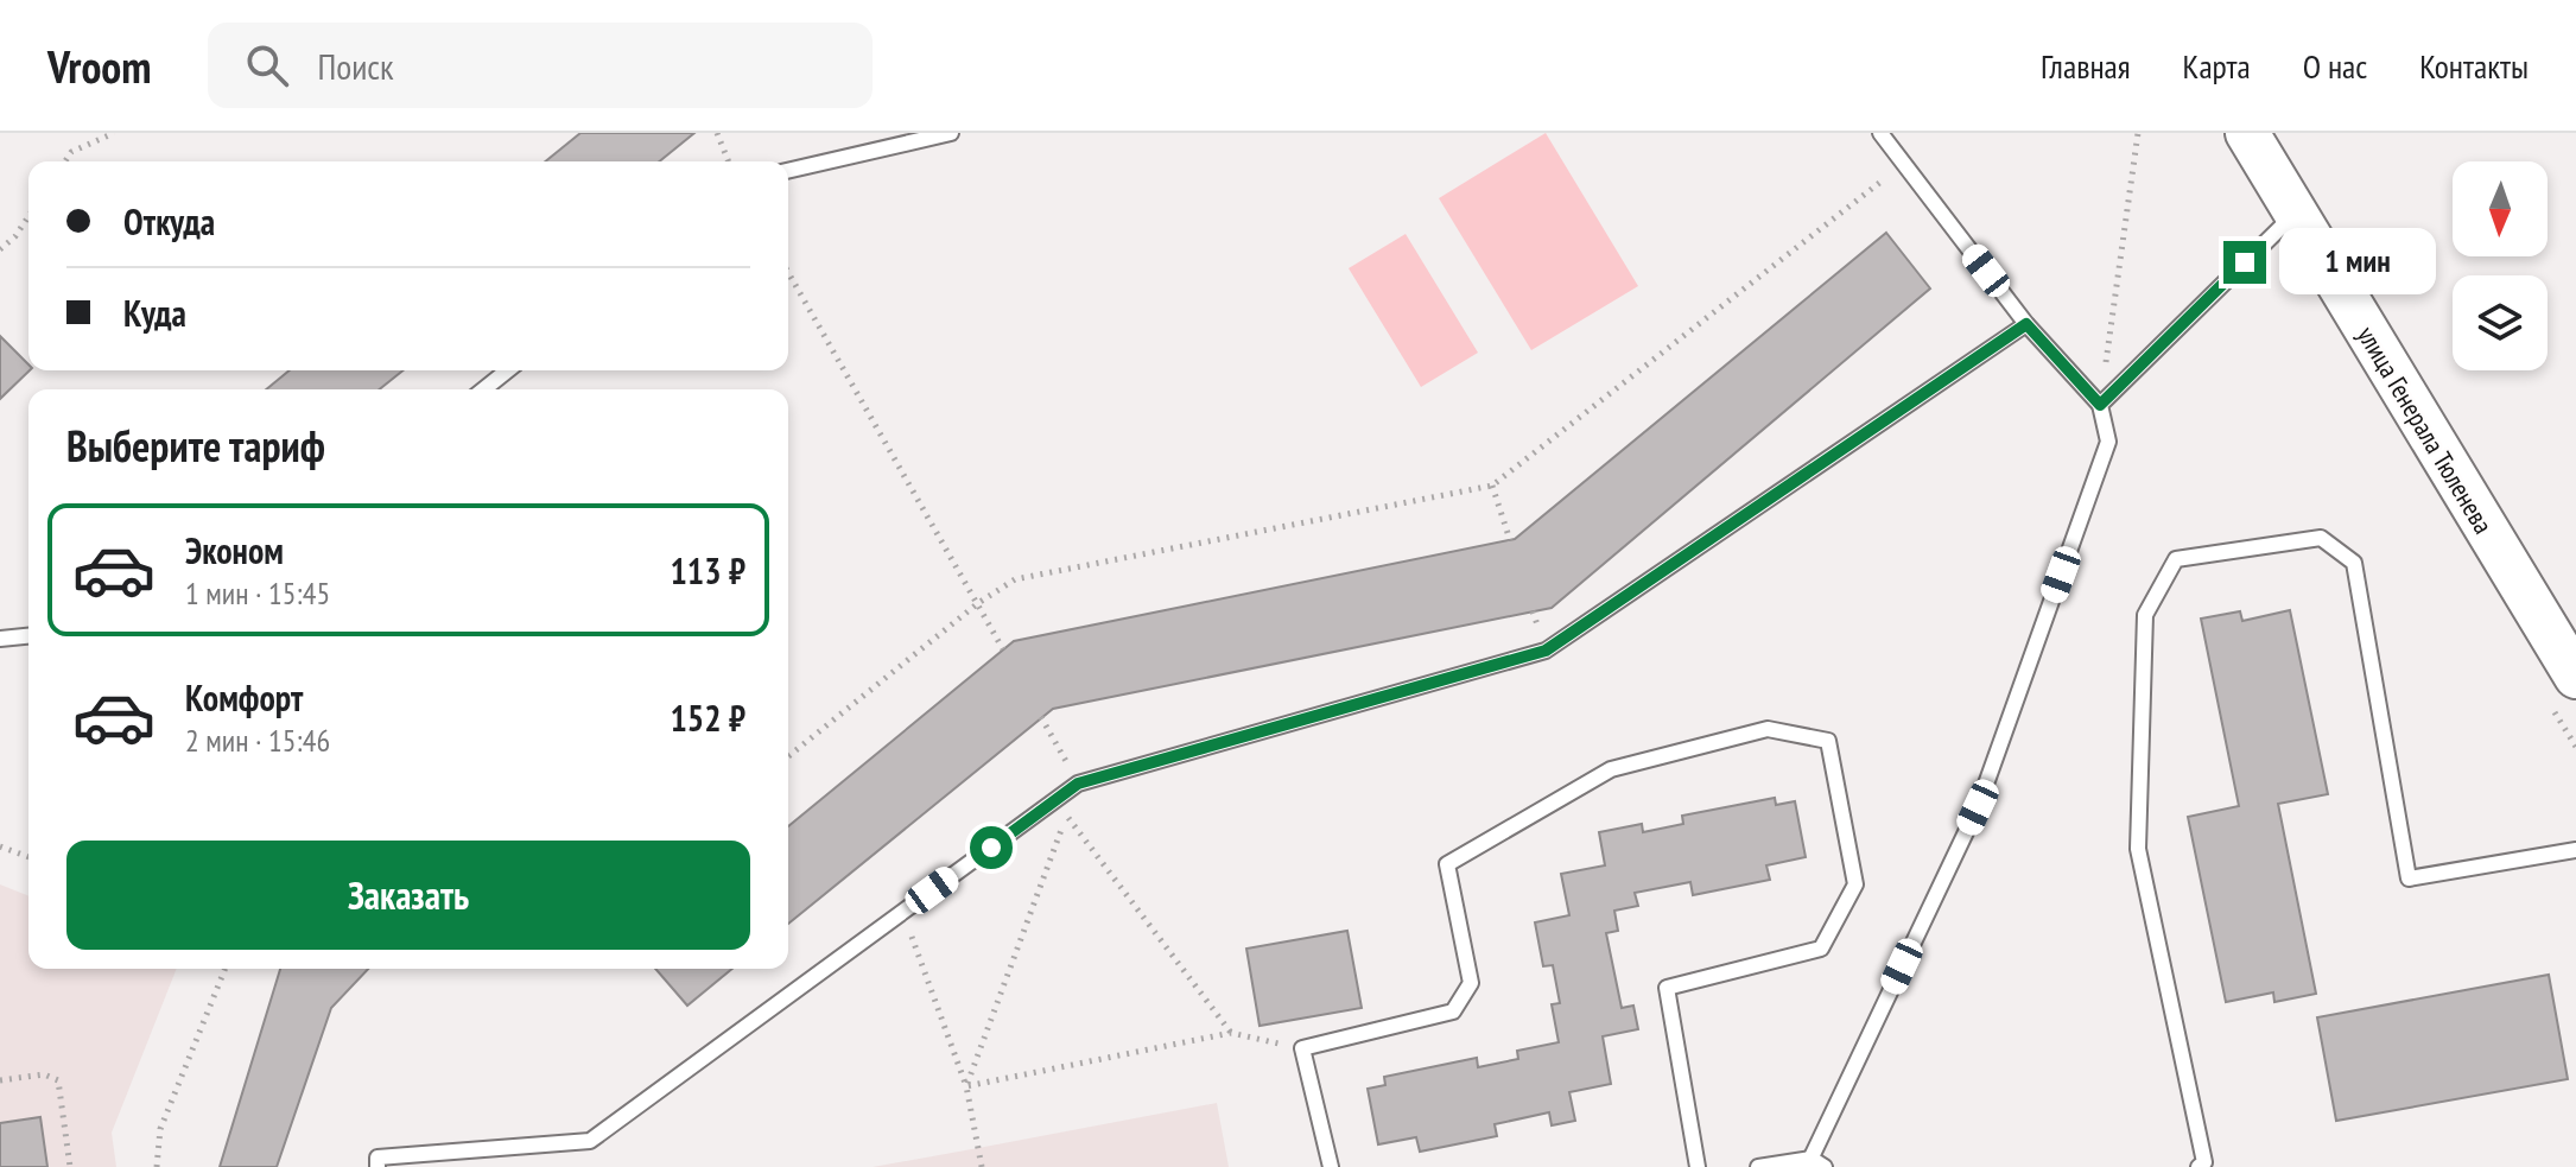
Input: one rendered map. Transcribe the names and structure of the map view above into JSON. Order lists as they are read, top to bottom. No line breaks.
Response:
{"streets":{"street":["улица Генерала Тюленева"]},"north":"bottom","page":{"header":"Vroom","search":"Поиск","nav":["Главная","Карта","О нас","Контакты"],"banner":["Откуда","Куда"],"bubble":"1 мин","heading":"Выберите тариф","list":[{"name":"Эконом","note":"1 мин · 15:45","value":"113 ₽"},{"name":"Комфорт","note":"2 мин · 15:46","value":"152 ₽"}],"buttons":"Заказать"}}
